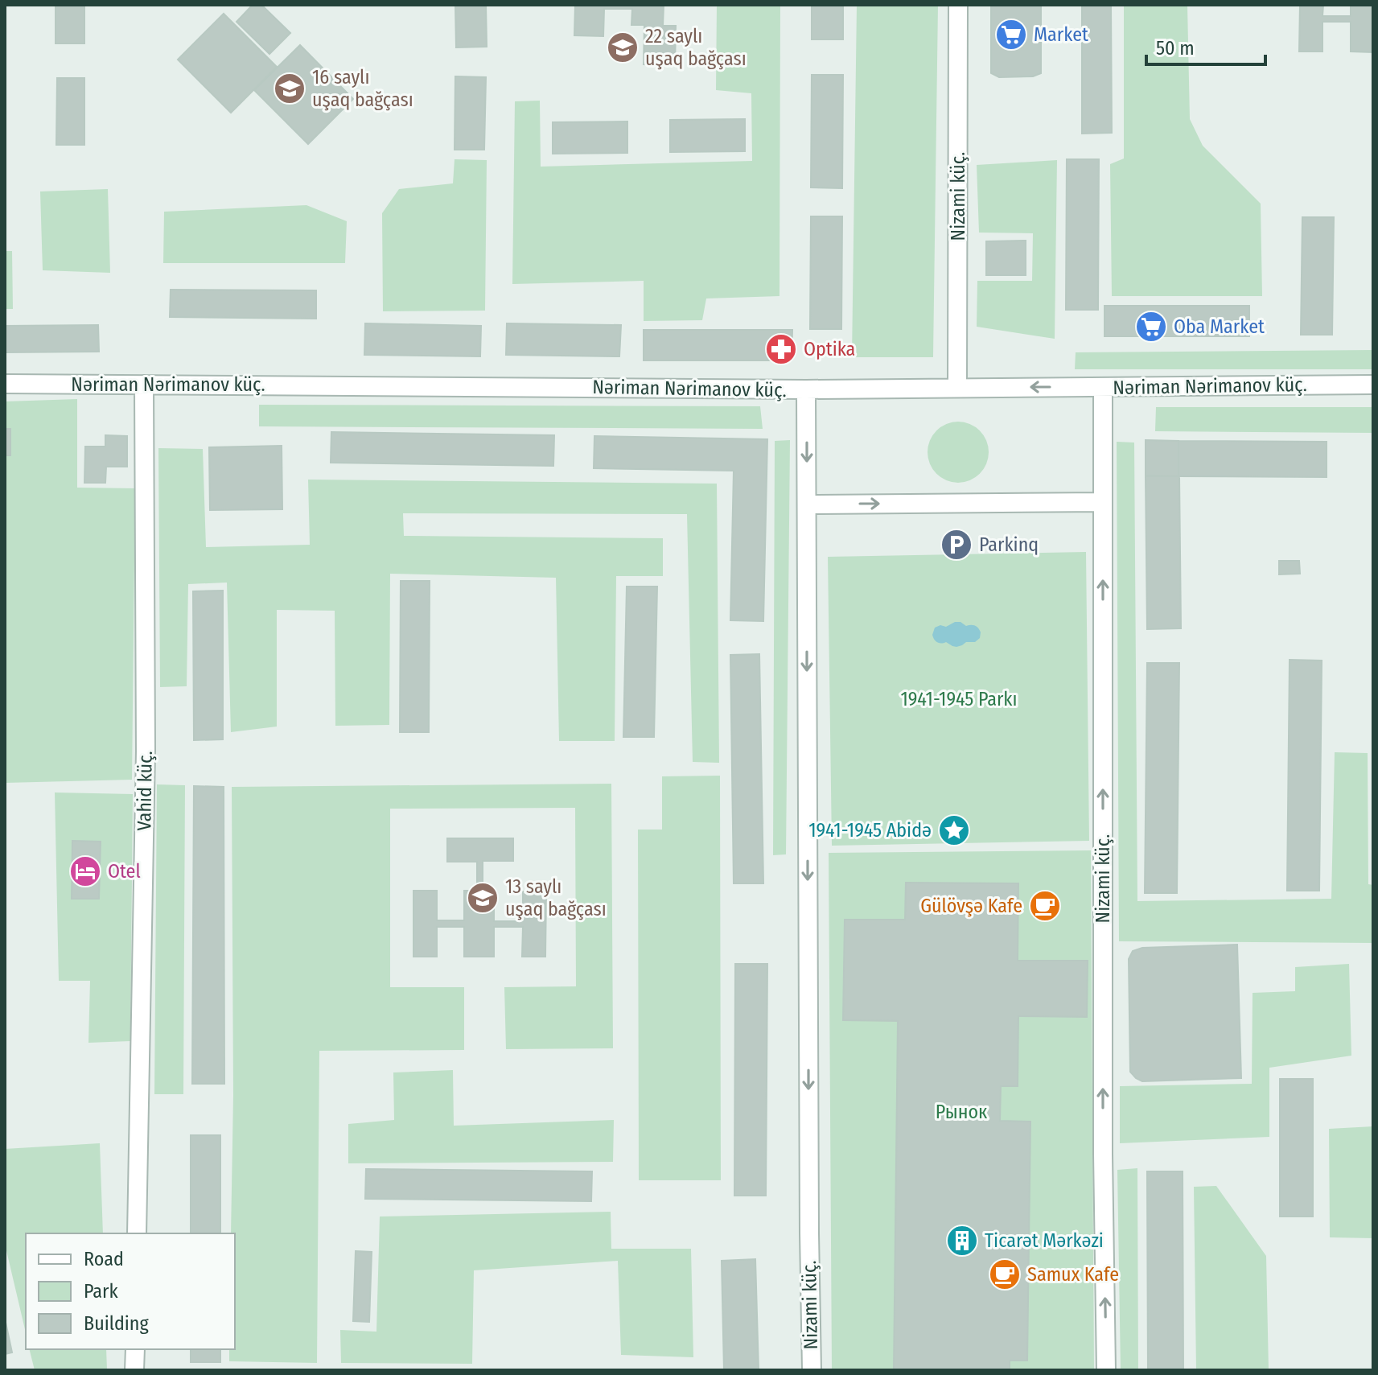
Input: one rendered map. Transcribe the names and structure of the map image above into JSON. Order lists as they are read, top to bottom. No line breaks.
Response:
{"streets":{"street":["Nizami küç.","Nəriman Nərimanov küç.","Vahid küç."]},"crossings":[["Nizami küç.","Nəriman Nərimanov küç."],["Nəriman Nərimanov küç.","Vahid küç."]],"parks":["1941-1945 Parkı","Рынок"],"places":{"supermarket":["Market","Oba Market"],"school or university":["22 saylı uşaq bağçası","16 saylı uşaq bağçası","13 saylı uşaq bağçası"],"pharmacy":["Optika"],"parking":["Parkinq"],"place":["1941-1945 Abidə"],"hotel":["Otel"],"cafe":["Gülövşə Kafe","Samux Kafe"],"building":["Ticarət Mərkəzi"]},"legend":["Road","Park","Building"],"scale_bar":"50 m"}
